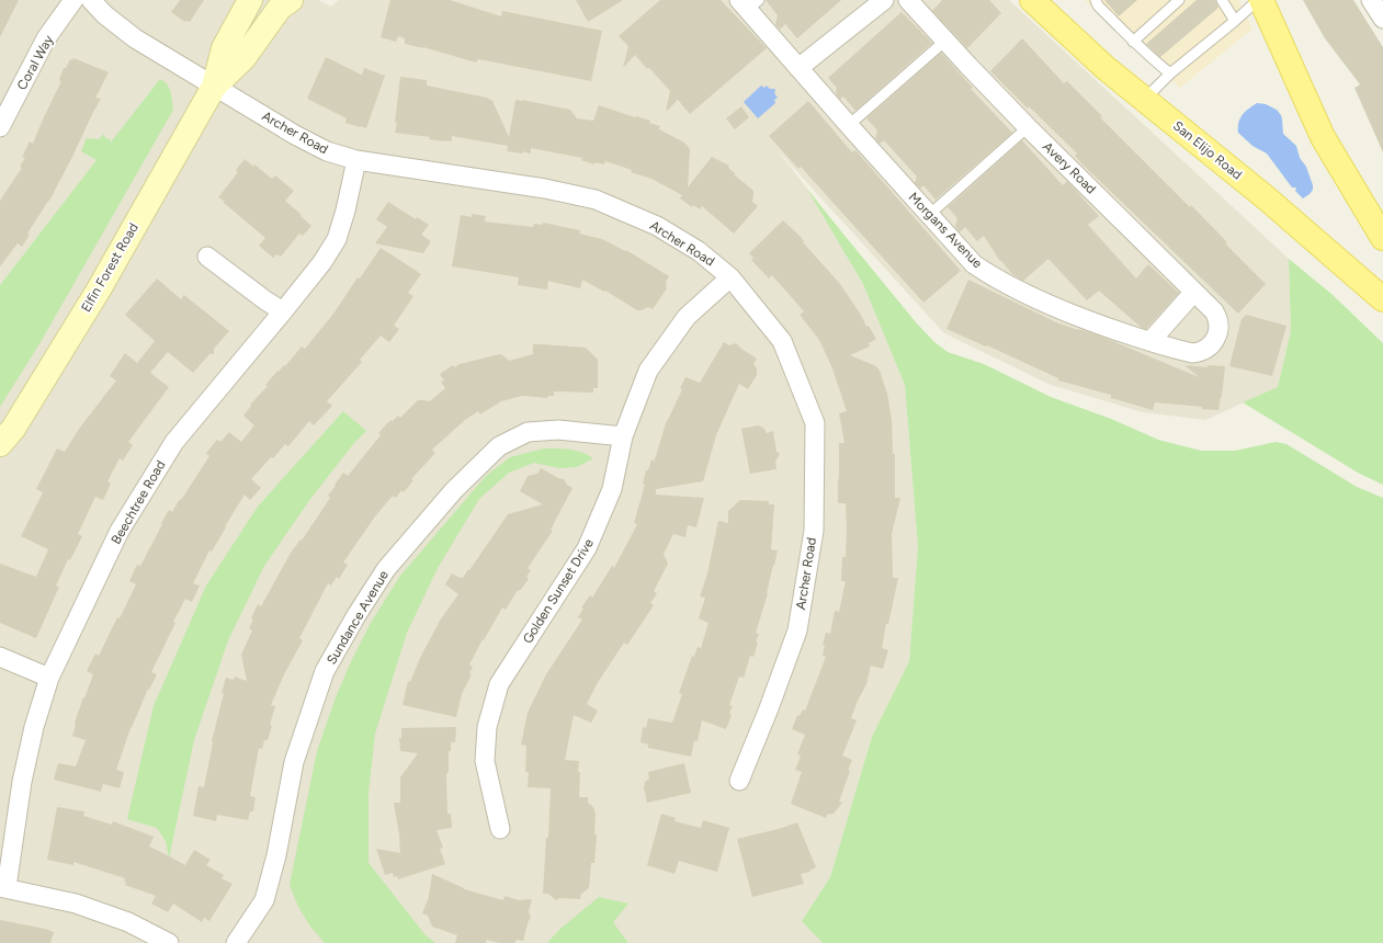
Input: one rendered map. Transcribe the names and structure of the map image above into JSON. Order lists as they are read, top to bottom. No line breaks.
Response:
{"streets":{"main road":["San Elijo Road"],"street":["Coral Way","Archer Road","Avery Road","Morgans Avenue","Elfin Forest Road","Beechtree Road","Golden Sunset Drive","Sundance Avenue"]},"crossings":[["Archer Road","Elfin Forest Road"],["Archer Road","Beechtree Road"],["Archer Road","Golden Sunset Drive"],["Avery Road","Morgans Avenue"],["Golden Sunset Drive","Sundance Avenue"]]}
